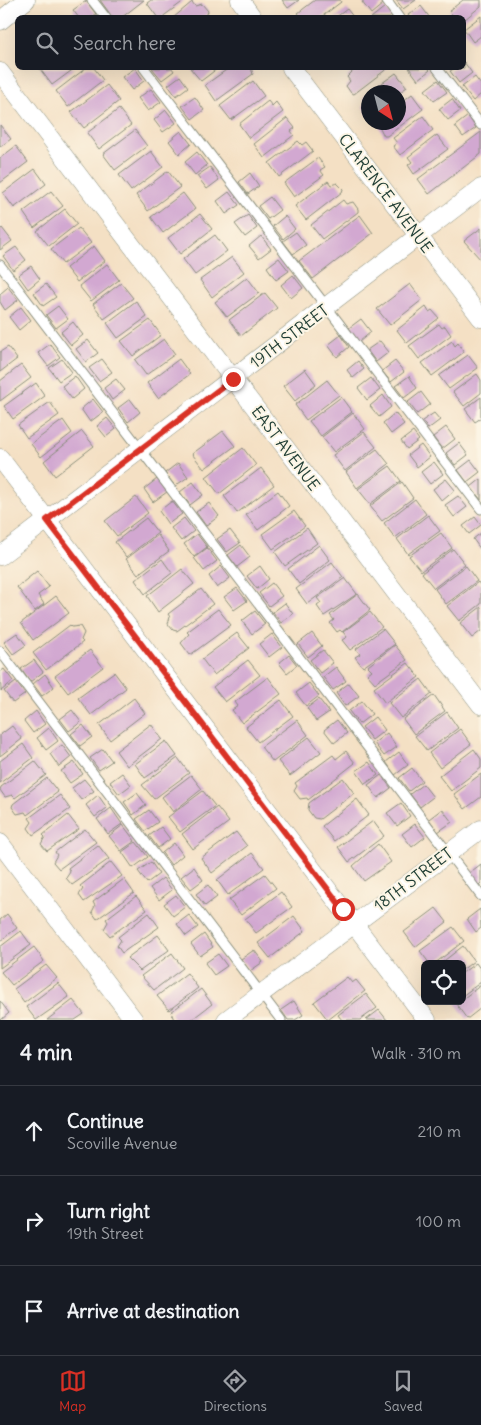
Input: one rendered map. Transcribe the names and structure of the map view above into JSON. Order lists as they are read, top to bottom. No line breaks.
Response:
{"streets":{"street":["CLARENCE AVENUE","19TH STREET","EAST AVENUE","18TH STREET"]},"crossings":[["CLARENCE AVENUE","19TH STREET"],["19TH STREET","EAST AVENUE"]],"north":"bottom right","page":{"search":"Search here","heading":["4 min","Walk · 310 m"],"list":[["Continue","Scoville Avenue","210 m"],["Turn right","19th Street","100 m"],"Arrive at destination"],"nav":["Map","Directions","Saved"]}}
